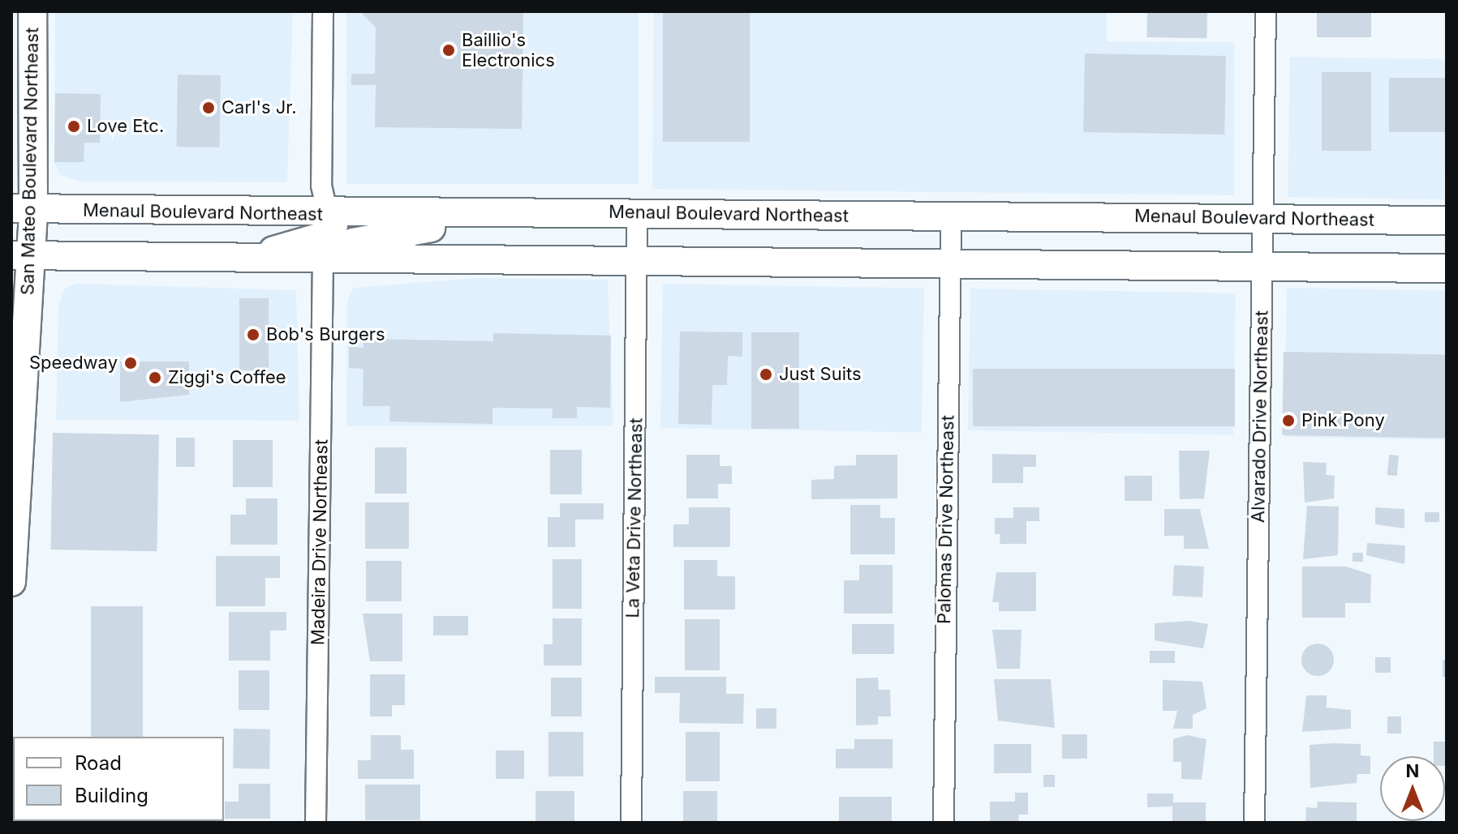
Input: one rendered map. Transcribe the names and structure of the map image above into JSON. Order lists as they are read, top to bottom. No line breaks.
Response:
{"streets":{"main road":["San Mateo Boulevard Northeast","Menaul Boulevard Northeast"],"street":["Alvarado Drive Northeast","La Veta Drive Northeast","Palomas Drive Northeast","Madeira Drive Northeast"]},"crossings":[["San Mateo Boulevard Northeast","Menaul Boulevard Northeast"],["Menaul Boulevard Northeast","Alvarado Drive Northeast"],["Menaul Boulevard Northeast","La Veta Drive Northeast"],["Menaul Boulevard Northeast","Palomas Drive Northeast"]],"places":["Baillio's Electronics","Carl's Jr.","Love Etc.","Bob's Burgers","Speedway","Just Suits","Ziggi's Coffee","Pink Pony"],"legend":["Road","Building"],"north":"top"}
